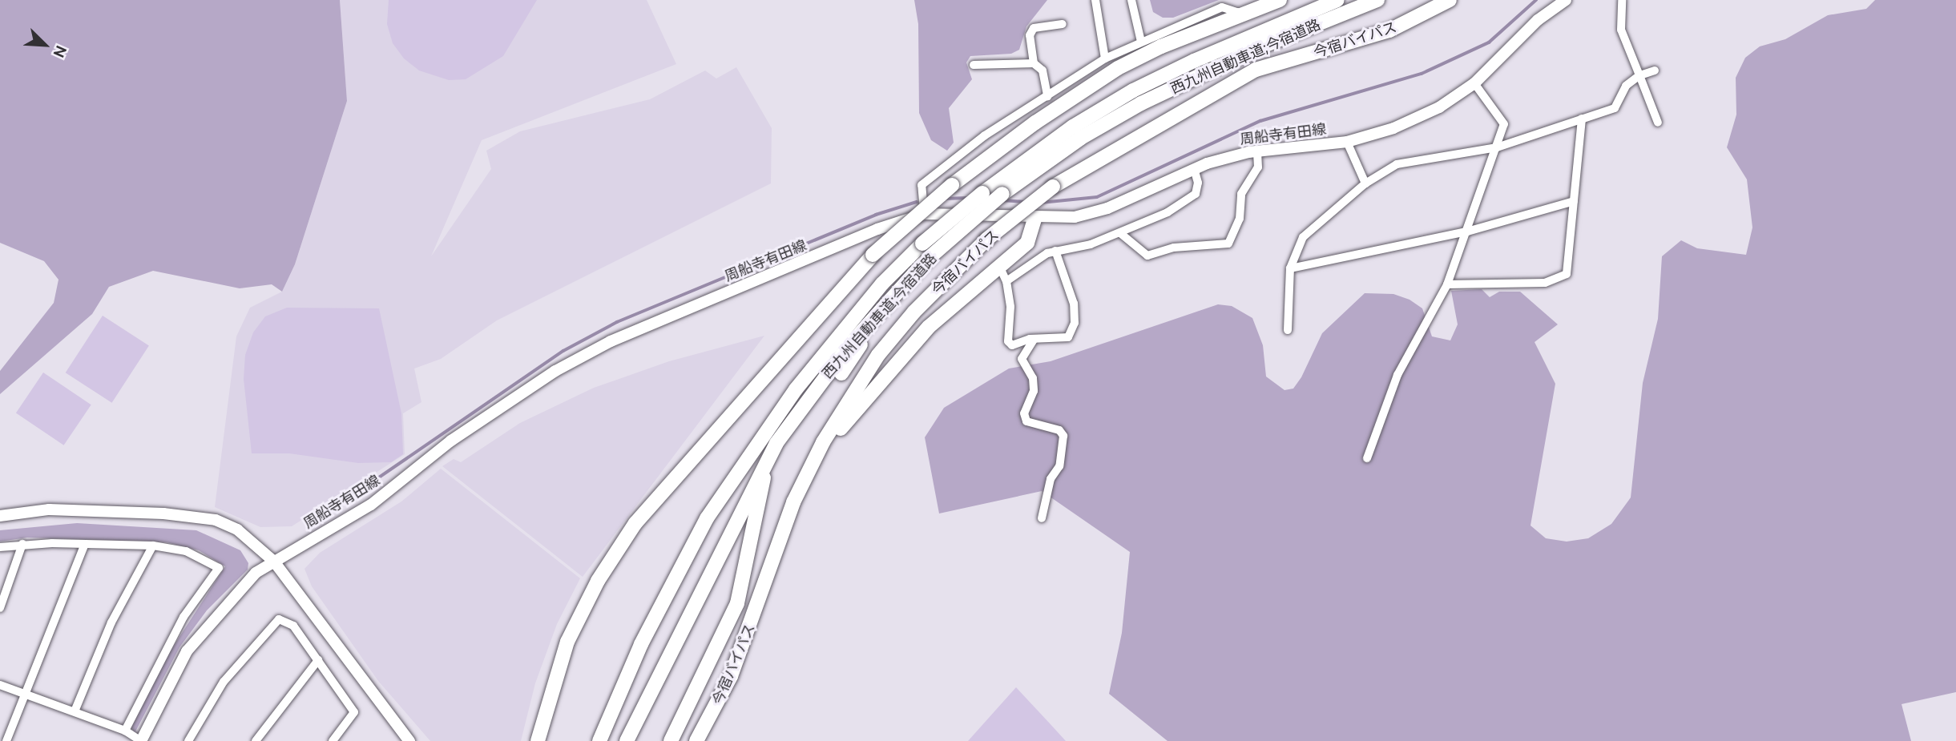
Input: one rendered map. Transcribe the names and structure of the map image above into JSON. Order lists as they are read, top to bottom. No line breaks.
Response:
{"streets":{"highway":["今宿バイパス","西九州自動車道;今宿道路"],"main road":["周船寺有田線"]},"north":"bottom right"}
